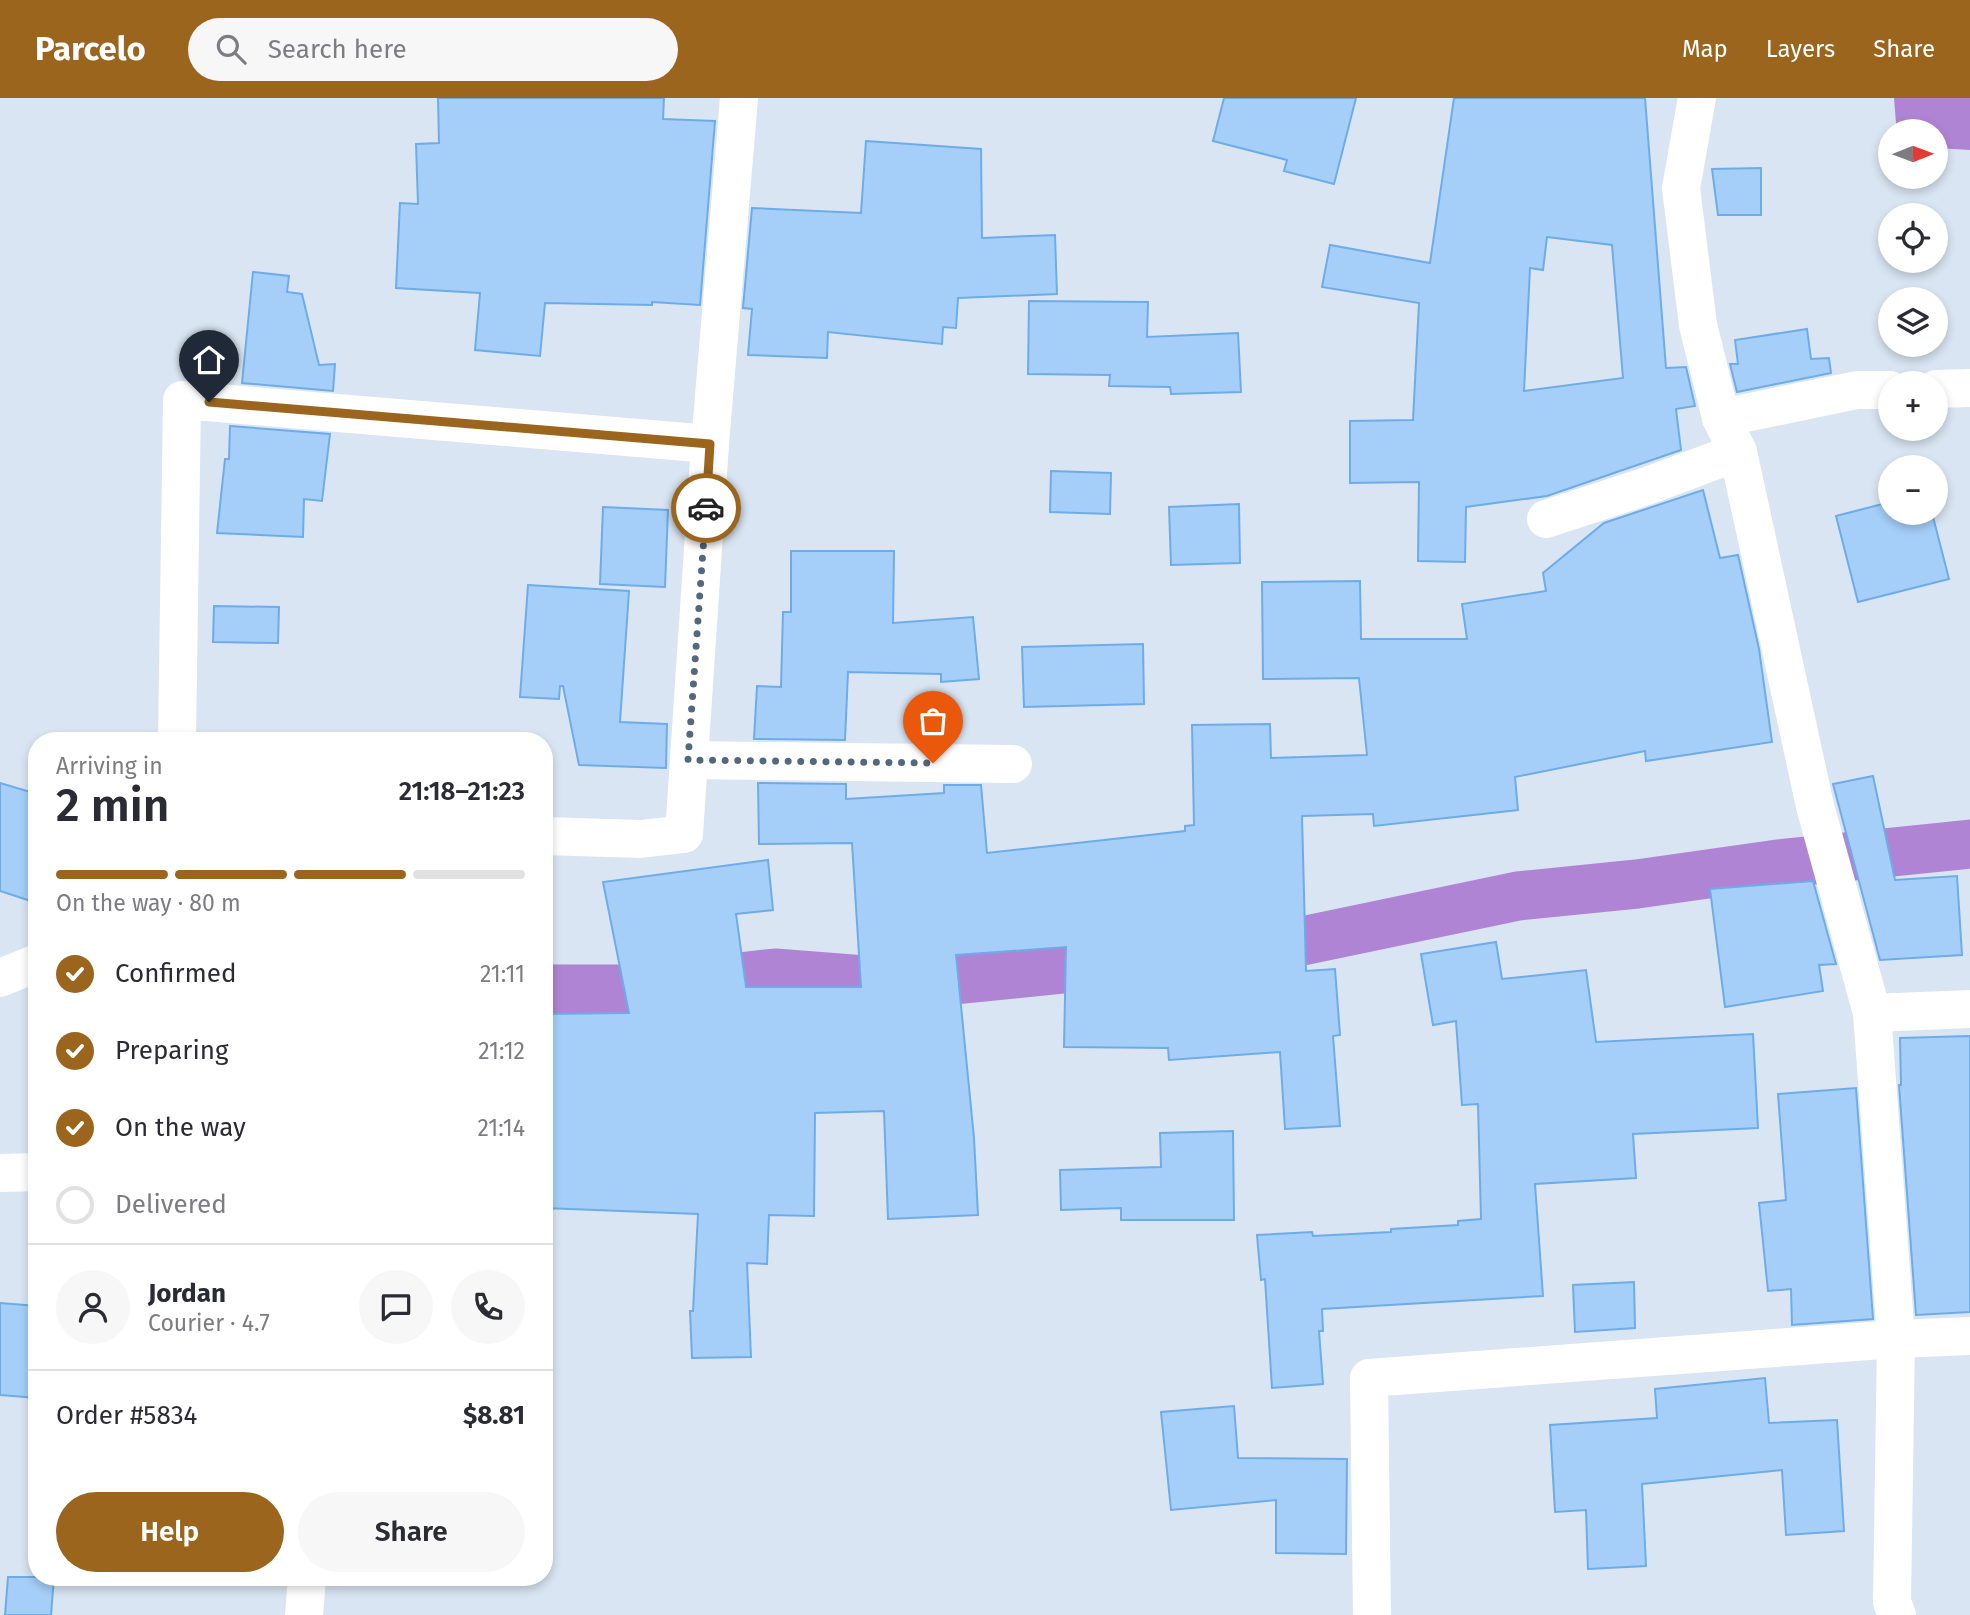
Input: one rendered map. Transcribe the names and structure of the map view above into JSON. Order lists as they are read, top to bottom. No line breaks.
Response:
{"north":"right","page":{"header":"Parcelo","search":"Search here","nav":["Map","Layers","Share"],"map_buttons":["+","−"],"heading":["2 min","Arriving in","21:18–21:23"],"panel":["Jordan","Courier · 4.7","Order #5834","$8.81"],"bar":"On the way · 80 m","list":[["Confirmed","21:11"],["Preparing","21:12"],["On the way","21:14"],"Delivered"],"buttons":["Help","Share"]}}
